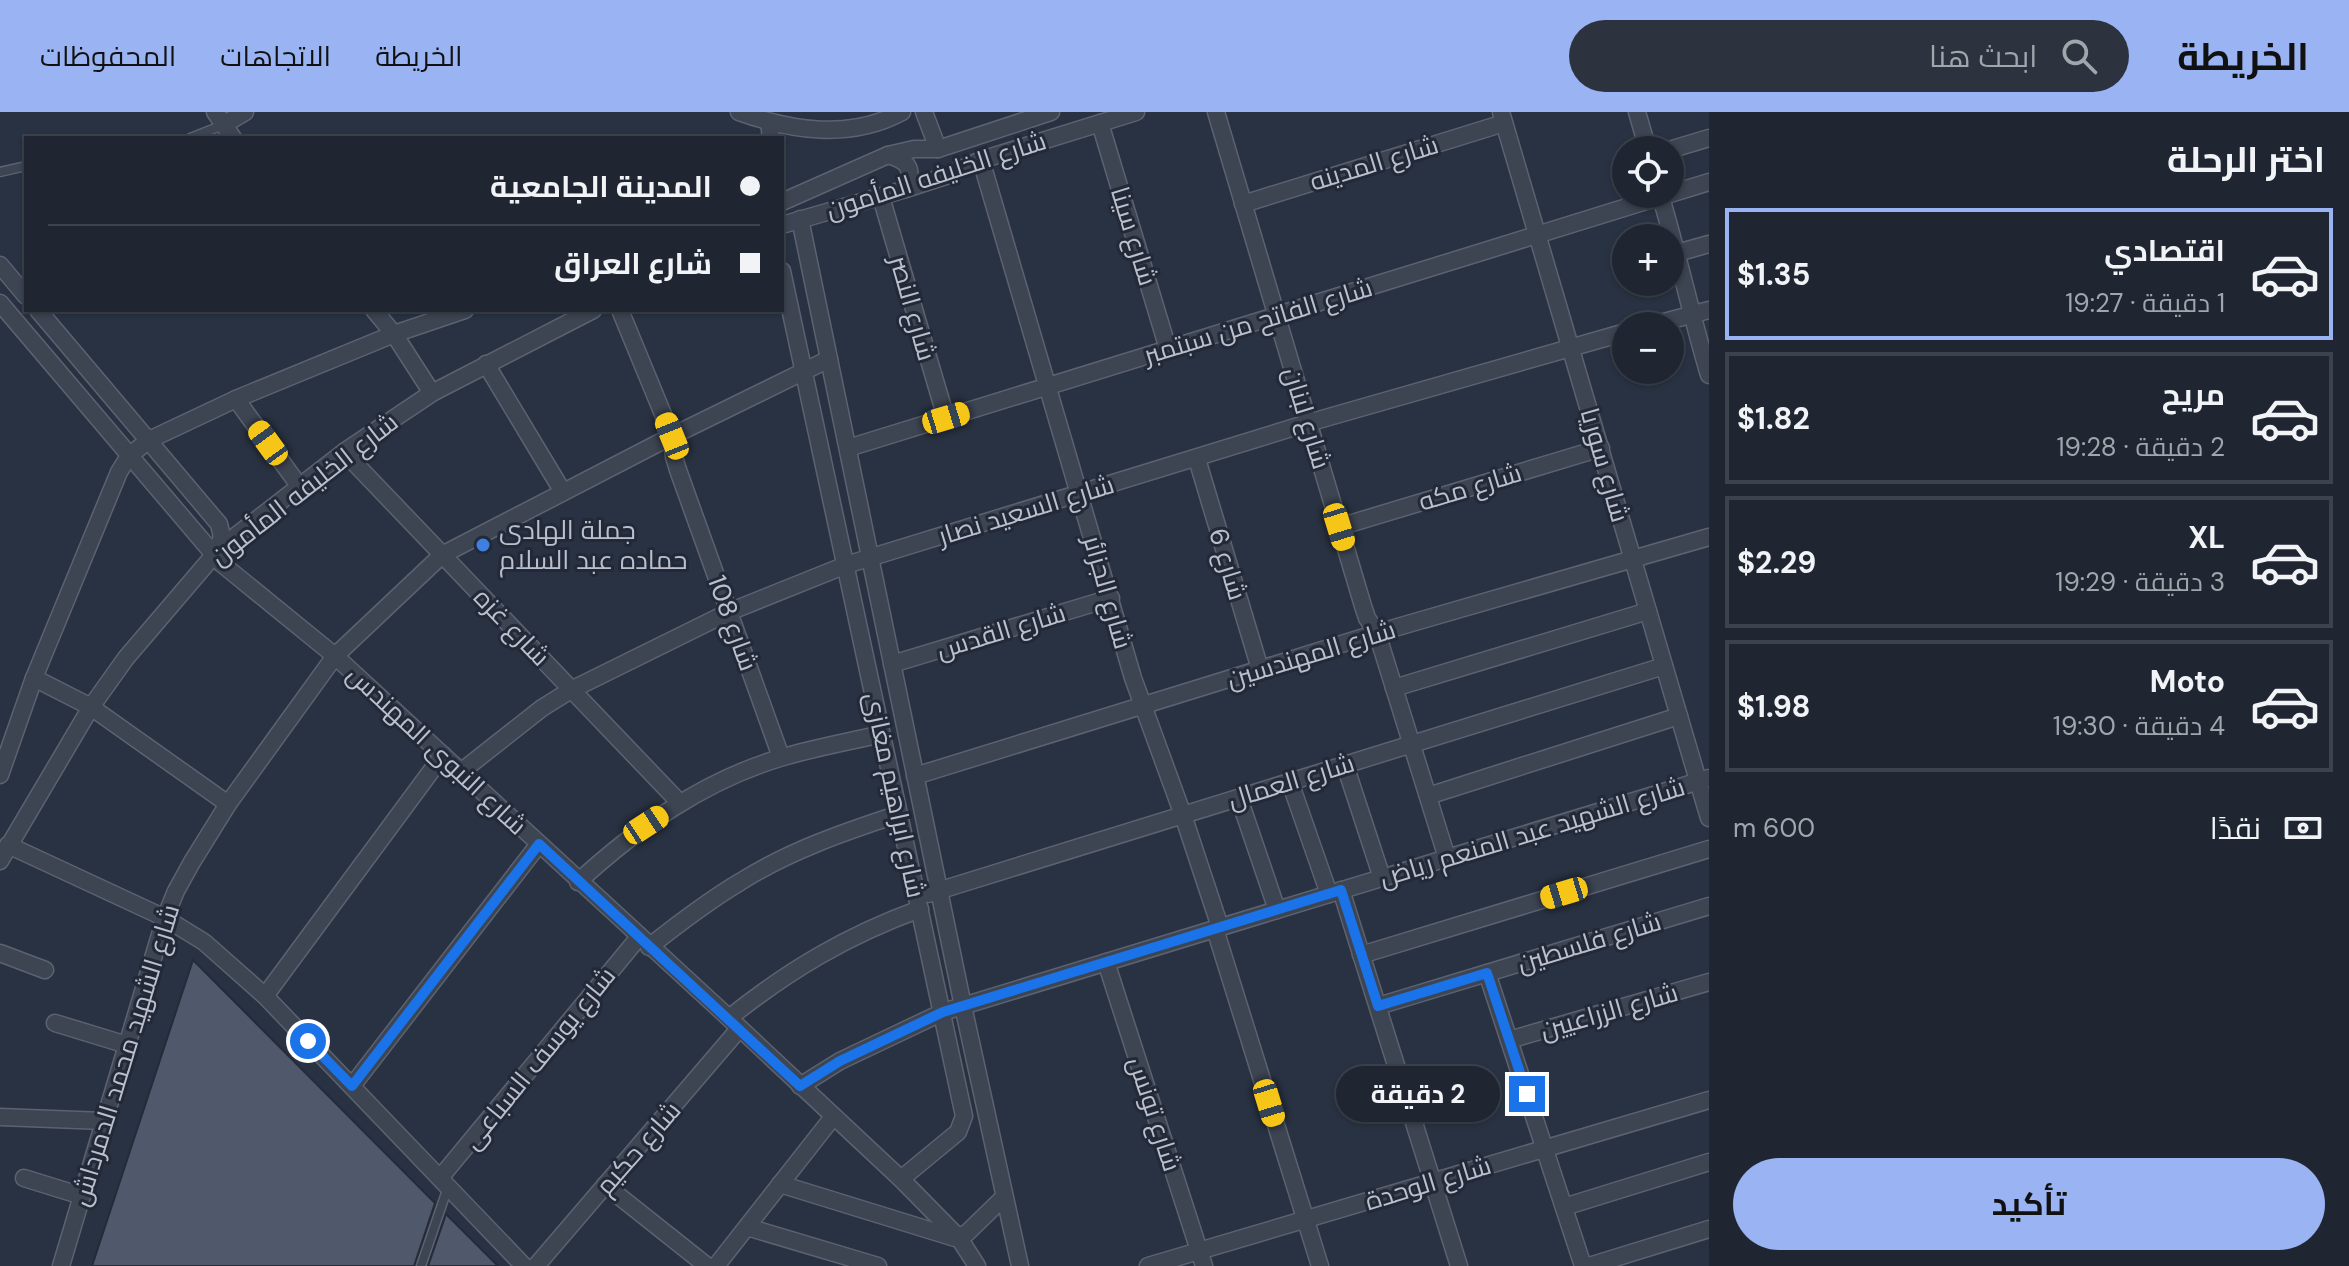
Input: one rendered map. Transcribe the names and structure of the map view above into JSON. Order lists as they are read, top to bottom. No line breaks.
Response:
{"streets":{"street":["شارع المدينه","شارع الخليفه المأمون","شارع سينا","شارع النصر","شارع الفاتح من سبتمبر","شارع لبنان","شارع سوريا","شارع مكه","شارع السعيد نصار","شارع 6","شارع الجزائر","شارع 108","شارع غزه","شارع القدس","شارع المهندسين","شارع النبوى المهندس","شارع العمال","شارع ابراهيم مغازى","شارع الشهيد عبد المنعم رياض","شارع فلسطين","شارع الزراعيين","شارع الشهيد محمد الدمرداش","شارع يوسف السباعى","شارع تونس","شارع حكيم","شارع الوحدة"]},"crossings":[["شارع المدينه","شارع لبنان"],["شارع المدينه","شارع سوريا"],["شارع الخليفه المأمون","شارع سينا"],["شارع الخليفه المأمون","شارع النصر"],["شارع الخليفه المأمون","شارع الجزائر"],["شارع الخليفه المأمون","شارع غزه"],["شارع الخليفه المأمون","شارع النبوى المهندس"],["شارع الخليفه المأمون","شارع ابراهيم مغازى"],["شارع سينا","شارع الفاتح من سبتمبر"],["شارع النصر","شارع الفاتح من سبتمبر"],["شارع الفاتح من سبتمبر","شارع لبنان"],["شارع الفاتح من سبتمبر","شارع سوريا"],["شارع الفاتح من سبتمبر","شارع الجزائر"],["شارع الفاتح من سبتمبر","شارع ابراهيم مغازى"],["شارع لبنان","شارع مكه"],["شارع لبنان","شارع السعيد نصار"],["شارع لبنان","شارع المهندسين"],["شارع لبنان","شارع العمال"],["شارع لبنان","شارع الشهيد عبد المنعم رياض"],["شارع سوريا","شارع مكه"],["شارع سوريا","شارع السعيد نصار"],["شارع سوريا","شارع المهندسين"],["شارع سوريا","شارع العمال"],["شارع سوريا","شارع الشهيد عبد المنعم رياض"],["شارع السعيد نصار","شارع 6"],["شارع السعيد نصار","شارع الجزائر"],["شارع السعيد نصار","شارع 108"],["شارع السعيد نصار","شارع غزه"],["شارع السعيد نصار","شارع النبوى المهندس"],["شارع السعيد نصار","شارع ابراهيم مغازى"],["شارع 6","شارع المهندسين"],["شارع الجزائر","شارع القدس"],["شارع الجزائر","شارع المهندسين"],["شارع الجزائر","شارع العمال"],["شارع الجزائر","شارع الشهيد عبد المنعم رياض"],["شارع الجزائر","شارع الوحدة"],["شارع 108","شارع الشهيد محمد الدمرداش"],["شارع غزه","شارع الشهيد محمد الدمرداش"],["شارع القدس","شارع ابراهيم مغازى"],["شارع المهندسين","شارع ابراهيم مغازى"],["شارع النبوى المهندس","شارع العمال"],["شارع النبوى المهندس","شارع ابراهيم مغازى"],["شارع النبوى المهندس","شارع الشهيد عبد المنعم رياض"],["شارع النبوى المهندس","شارع الشهيد محمد الدمرداش"],["شارع النبوى المهندس","شارع يوسف السباعى"],["شارع النبوى المهندس","شارع حكيم"],["شارع العمال","شارع ابراهيم مغازى"],["شارع العمال","شارع حكيم"],["شارع ابراهيم مغازى","شارع الشهيد عبد المنعم رياض"],["شارع ابراهيم مغازى","شارع الشهيد محمد الدمرداش"],["شارع الشهيد عبد المنعم رياض","شارع تونس"],["شارع تونس","شارع الوحدة"]],"places":["جملة الهادى حماده عبد السلام"],"page":{"header":"الخريطة","search":"ابحث هنا","nav":["الخريطة","الاتجاهات","المحفوظات"],"heading":"اختر الرحلة","map_buttons":["+","−"],"banner":["المدينة الجامعية","شارع العراق"],"list":[{"name":"اقتصادي","note":"1 دقيقة · 19:27","value":"$1.35"},{"name":"مريح","note":"2 دقيقة · 19:28","value":"$1.82"},{"name":"XL","note":"3 دقيقة · 19:29","value":"$2.29"},{"name":"Moto","note":"4 دقيقة · 19:30","value":"$1.98"}],"pay":["نقدًا","600 m"],"bubble":"2 دقيقة","buttons":"تأكيد"}}
